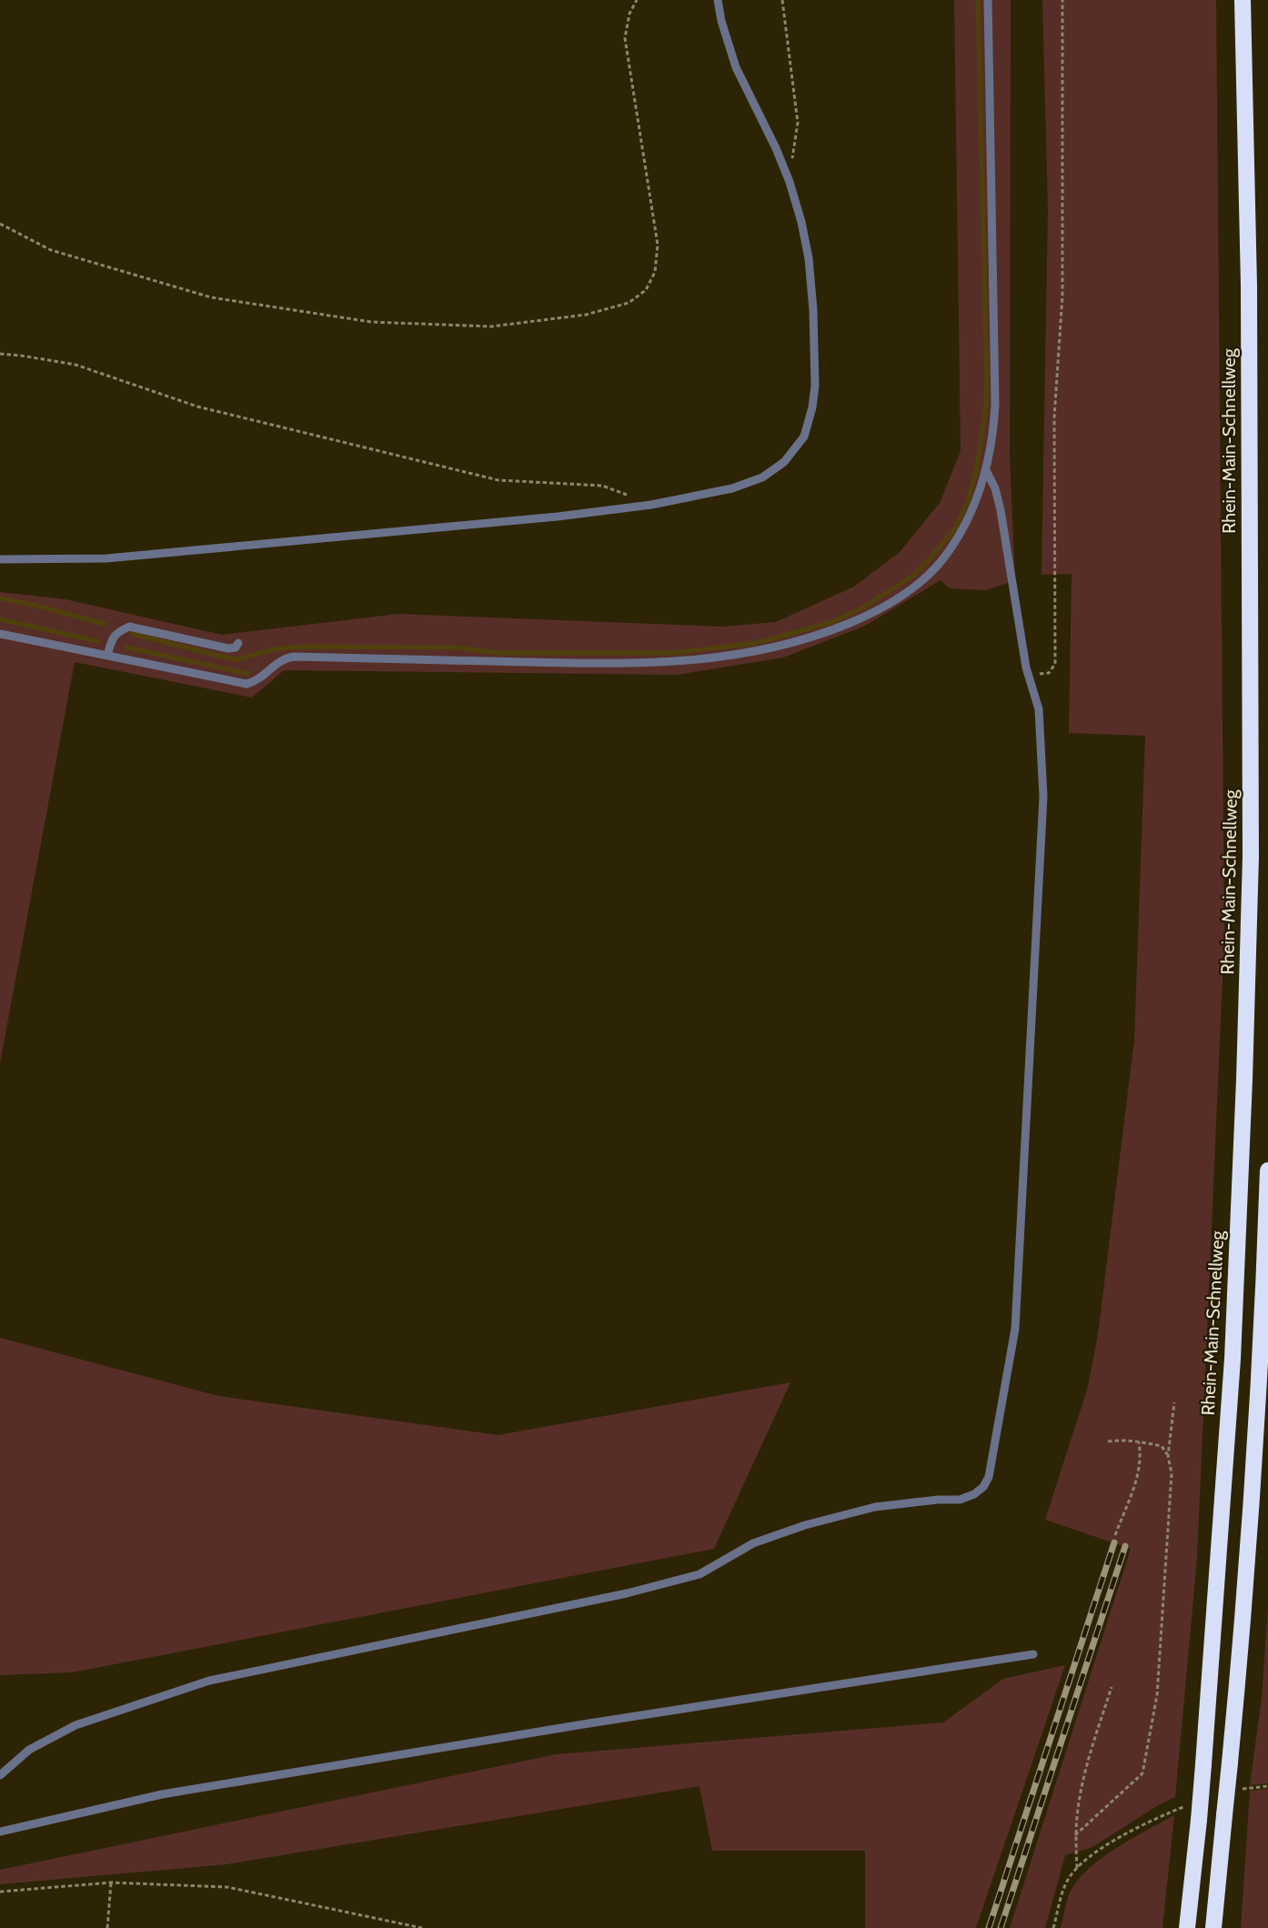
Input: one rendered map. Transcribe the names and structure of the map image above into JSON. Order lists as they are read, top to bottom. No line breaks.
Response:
{"streets":{"highway":["Rhein-Main-Schnellweg"]}}
